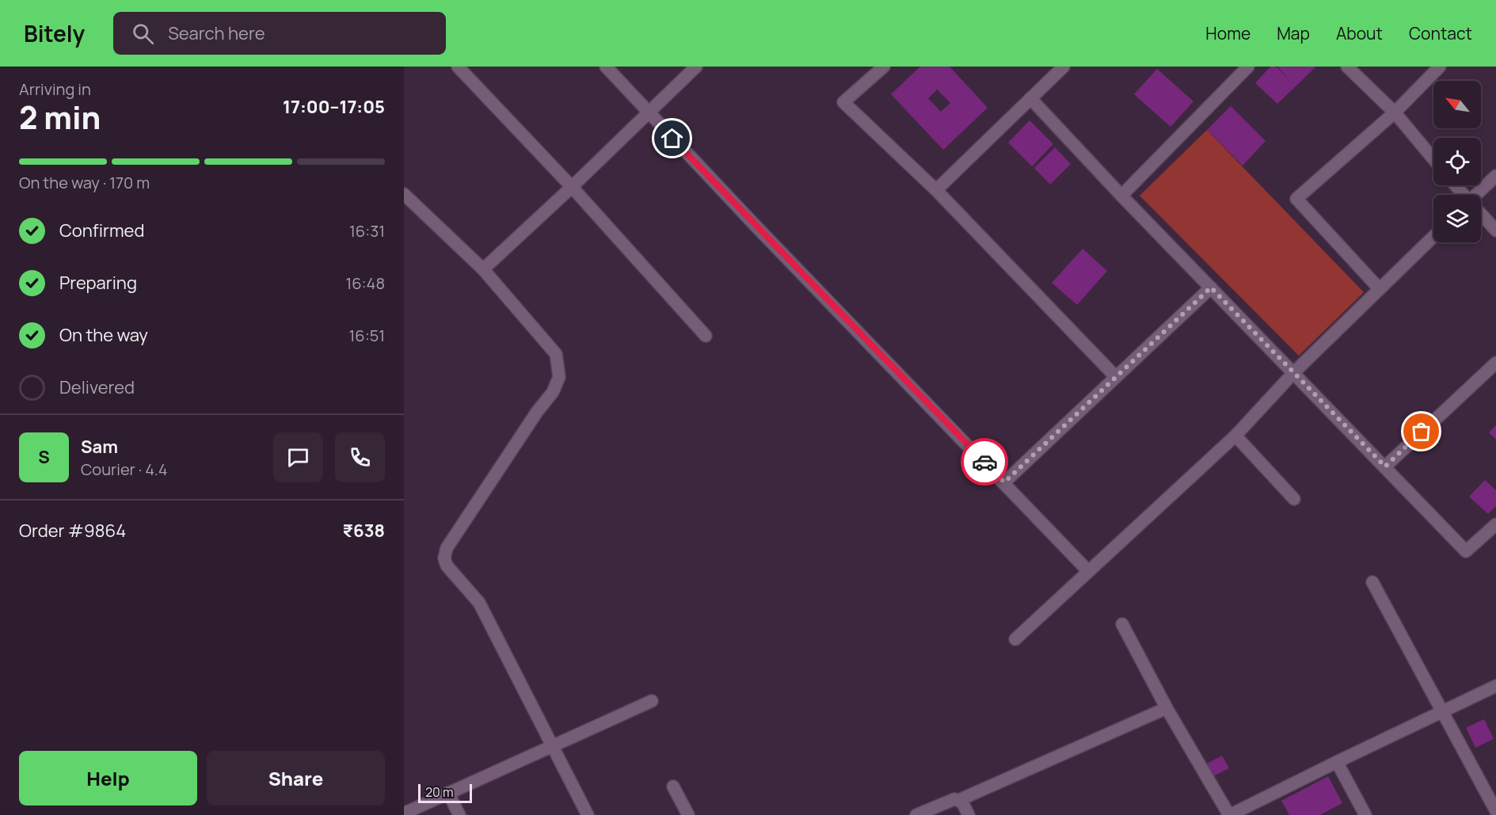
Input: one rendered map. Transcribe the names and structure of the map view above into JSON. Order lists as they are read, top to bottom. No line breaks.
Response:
{"scale_bar":"20 m","north":"top left","page":{"header":"Bitely","search":"Search here","nav":["Home","Map","About","Contact"],"heading":["2 min","Arriving in","17:00–17:05"],"panel":["Sam","Courier · 4.4","Order #9864","₹638"],"bar":"On the way · 170 m","list":[["Confirmed","16:31"],["Preparing","16:48"],["On the way","16:51"],"Delivered"],"round":"S","buttons":["Help","Share"],"scale":"20 m"}}
